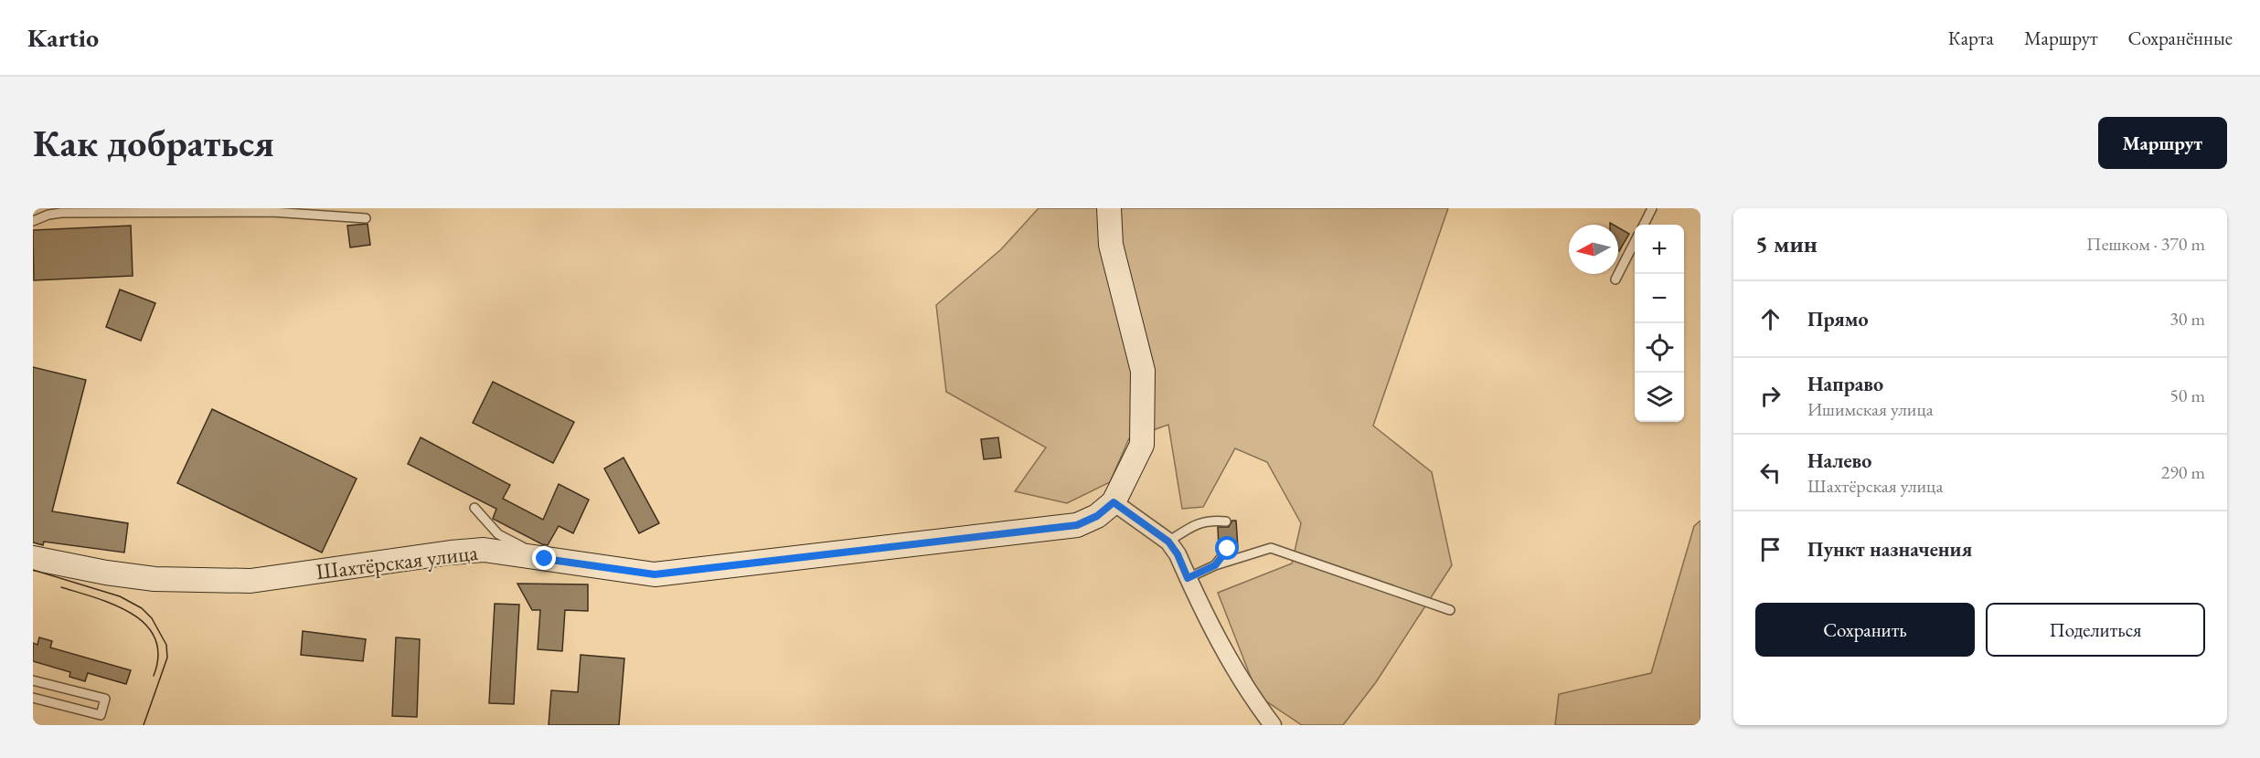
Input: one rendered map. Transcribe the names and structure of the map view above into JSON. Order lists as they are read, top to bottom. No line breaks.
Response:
{"streets":{"main road":["Шахтёрская улица"]},"north":"left","page":{"header":"Kartio","nav":["Карта","Маршрут","Сохранённые"],"buttons":["Маршрут",["Сохранить","Поделиться"]],"title":"Как добраться","heading":["5 мин","Пешком · 370 m"],"map_buttons":["+","−"],"list":[["Прямо","30 m"],["Направо","Ишимская улица","50 m"],["Налево","Шахтёрская улица","290 m"],"Пункт назначения"]}}
